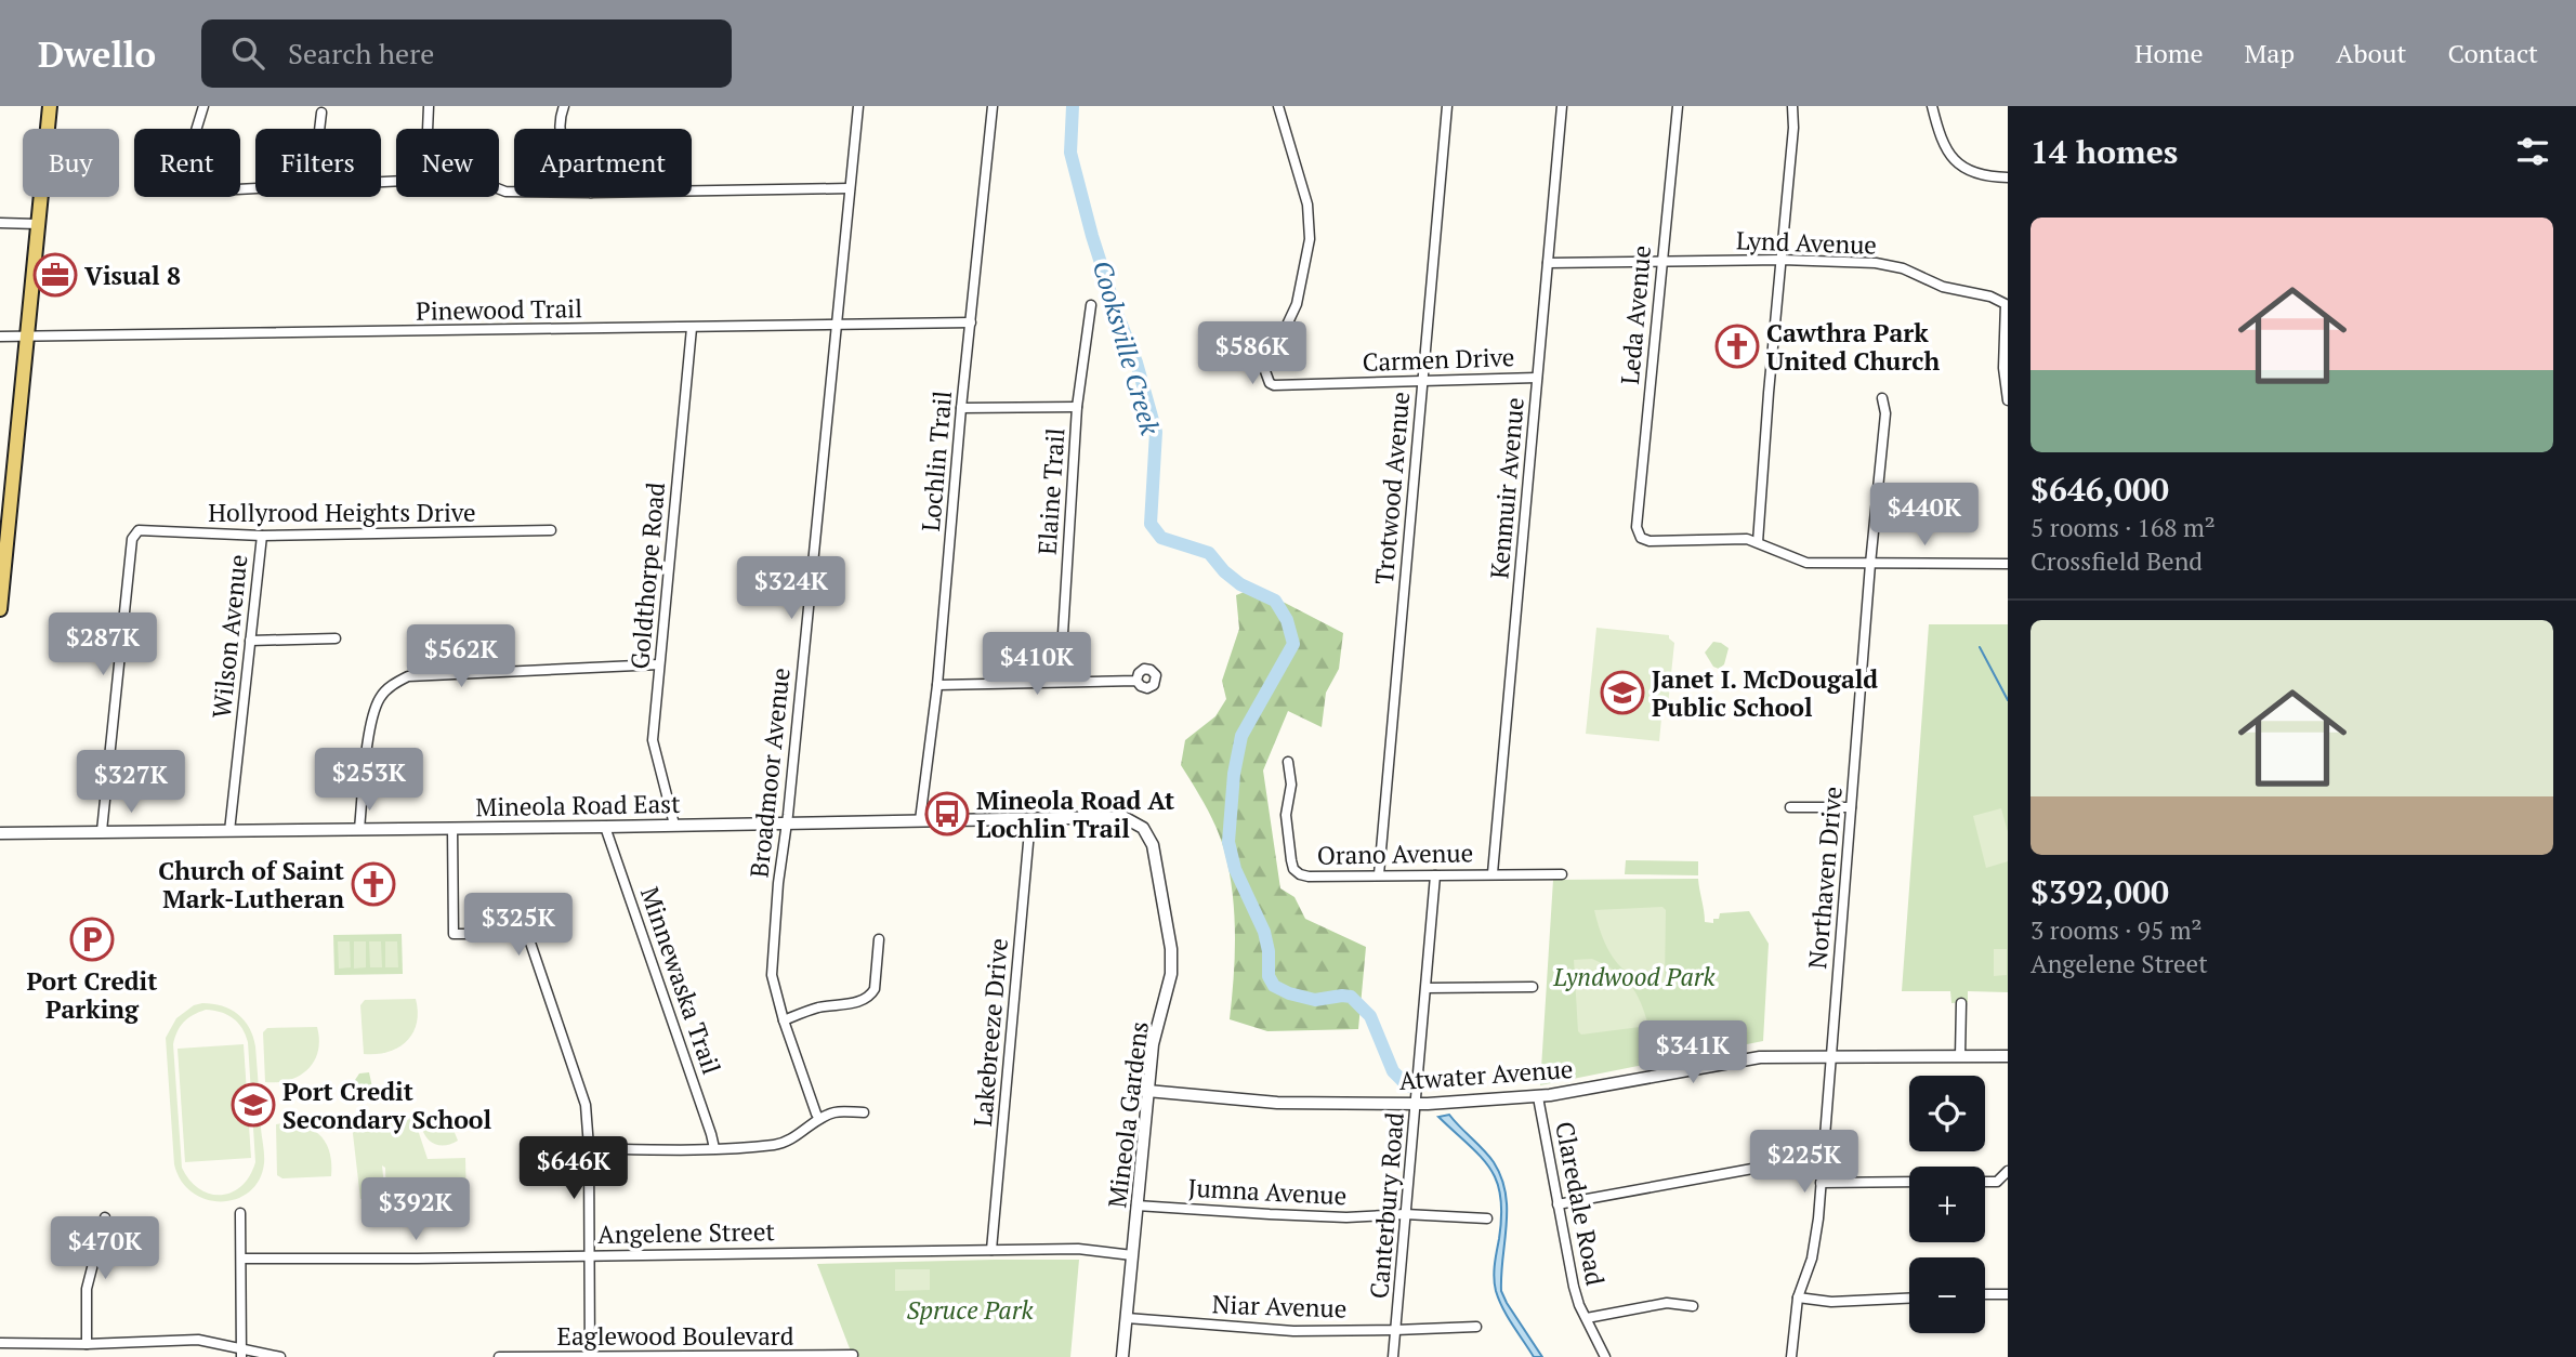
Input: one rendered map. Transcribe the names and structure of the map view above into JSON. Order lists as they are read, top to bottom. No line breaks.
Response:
{"streets":{"street":["Lynd Avenue","Pinewood Trail","Leda Avenue","Carmen Drive","Lochlin Trail","Trotwood Avenue","Kenmuir Avenue","Elaine Trail","Hollyrood Heights Drive","Goldthorpe Road","Wilson Avenue","Broadmoor Avenue","Mineola Road East","Orano Avenue","Northaven Drive","Minnewaska Trail","Lakebreeze Drive","Atwater Avenue","Mineola Gardens","Jumna Avenue","Claredale Road","Canterbury Road","Angelene Street","Niar Avenue","Eaglewood Boulevard"]},"crossings":[["Lynd Avenue","Leda Avenue"],["Lynd Avenue","Kenmuir Avenue"],["Pinewood Trail","Lochlin Trail"],["Pinewood Trail","Goldthorpe Road"],["Pinewood Trail","Broadmoor Avenue"],["Carmen Drive","Trotwood Avenue"],["Carmen Drive","Kenmuir Avenue"],["Lochlin Trail","Mineola Road East"],["Trotwood Avenue","Orano Avenue"],["Kenmuir Avenue","Orano Avenue"],["Hollyrood Heights Drive","Wilson Avenue"],["Hollyrood Heights Drive","Mineola Road East"],["Goldthorpe Road","Mineola Road East"],["Wilson Avenue","Mineola Road East"],["Broadmoor Avenue","Mineola Road East"],["Mineola Road East","Minnewaska Trail"],["Mineola Road East","Lakebreeze Drive"],["Mineola Road East","Mineola Gardens"],["Orano Avenue","Canterbury Road"],["Northaven Drive","Atwater Avenue"],["Lakebreeze Drive","Angelene Street"],["Atwater Avenue","Mineola Gardens"],["Atwater Avenue","Claredale Road"],["Atwater Avenue","Canterbury Road"],["Mineola Gardens","Jumna Avenue"],["Mineola Gardens","Angelene Street"],["Mineola Gardens","Niar Avenue"],["Jumna Avenue","Canterbury Road"],["Canterbury Road","Niar Avenue"]],"water":["Cooksville Creek"],"parks":["Lyndwood Park","Spruce Park"],"places":{"office":["Visual 8"],"church":["Cawthra Park United Church","Church of Saint Mark-Lutheran"],"school or university":["Janet I. McDougald Public School","Port Credit Secondary School"],"bus stop":["Mineola Road At Lochlin Trail"],"parking":["Port Credit Parking"]},"page":{"header":"Dwello","search":"Search here","nav":["Home","Map","About","Contact"],"heading":"14 homes","chip":["Buy","Rent","Filters","New","Apartment"],"list":[{"name":"$646,000","note":"5 rooms · 168 m² · Crossfield Bend"},{"name":"$392,000","note":"3 rooms · 95 m² · Angelene Street"}],"price":["$586K","$440K","$324K","$287K","$562K","$410K","$253K","$327K","$325K","$341K","$225K","$646K","$392K","$470K"],"map_buttons":["+","−"]}}
